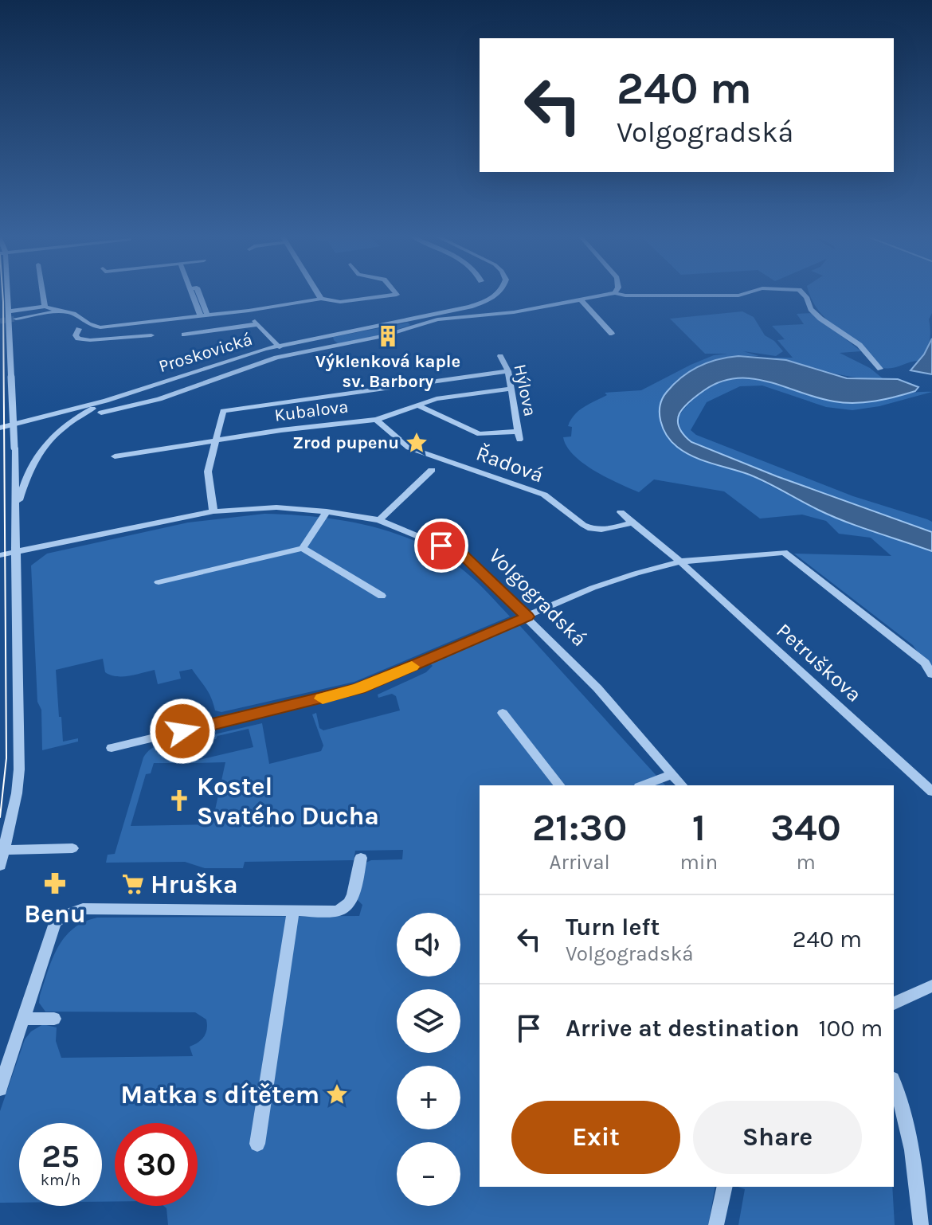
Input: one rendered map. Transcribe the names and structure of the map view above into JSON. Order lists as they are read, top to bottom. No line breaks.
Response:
{"streets":{"street":["Proskovická","Hýlova","Kubalova","Řadová","Volgogradská","Petruškova"]},"crossings":[["Hýlova","Kubalova"],["Kubalova","Řadová"]],"places":{"building":["Výklenková kaple sv. Barbory"],"place":["Zrod pupenu","Matka s dítětem"],"church":["Kostel Svatého Ducha"],"pharmacy":["Benu"],"supermarket":["Hruška"]},"page":{"turn":["240 m","Volgogradská"],"eta":["21:30","Arrival","1","min","340","m"],"list":[{"name":"Turn left","note":"Volgogradská","value":"240 m"},{"name":"Arrive at destination","value":"100 m"}],"map_buttons":["+","−"],"buttons":["Exit","Share"],"speed":"25 km/h","limit":"30"}}
